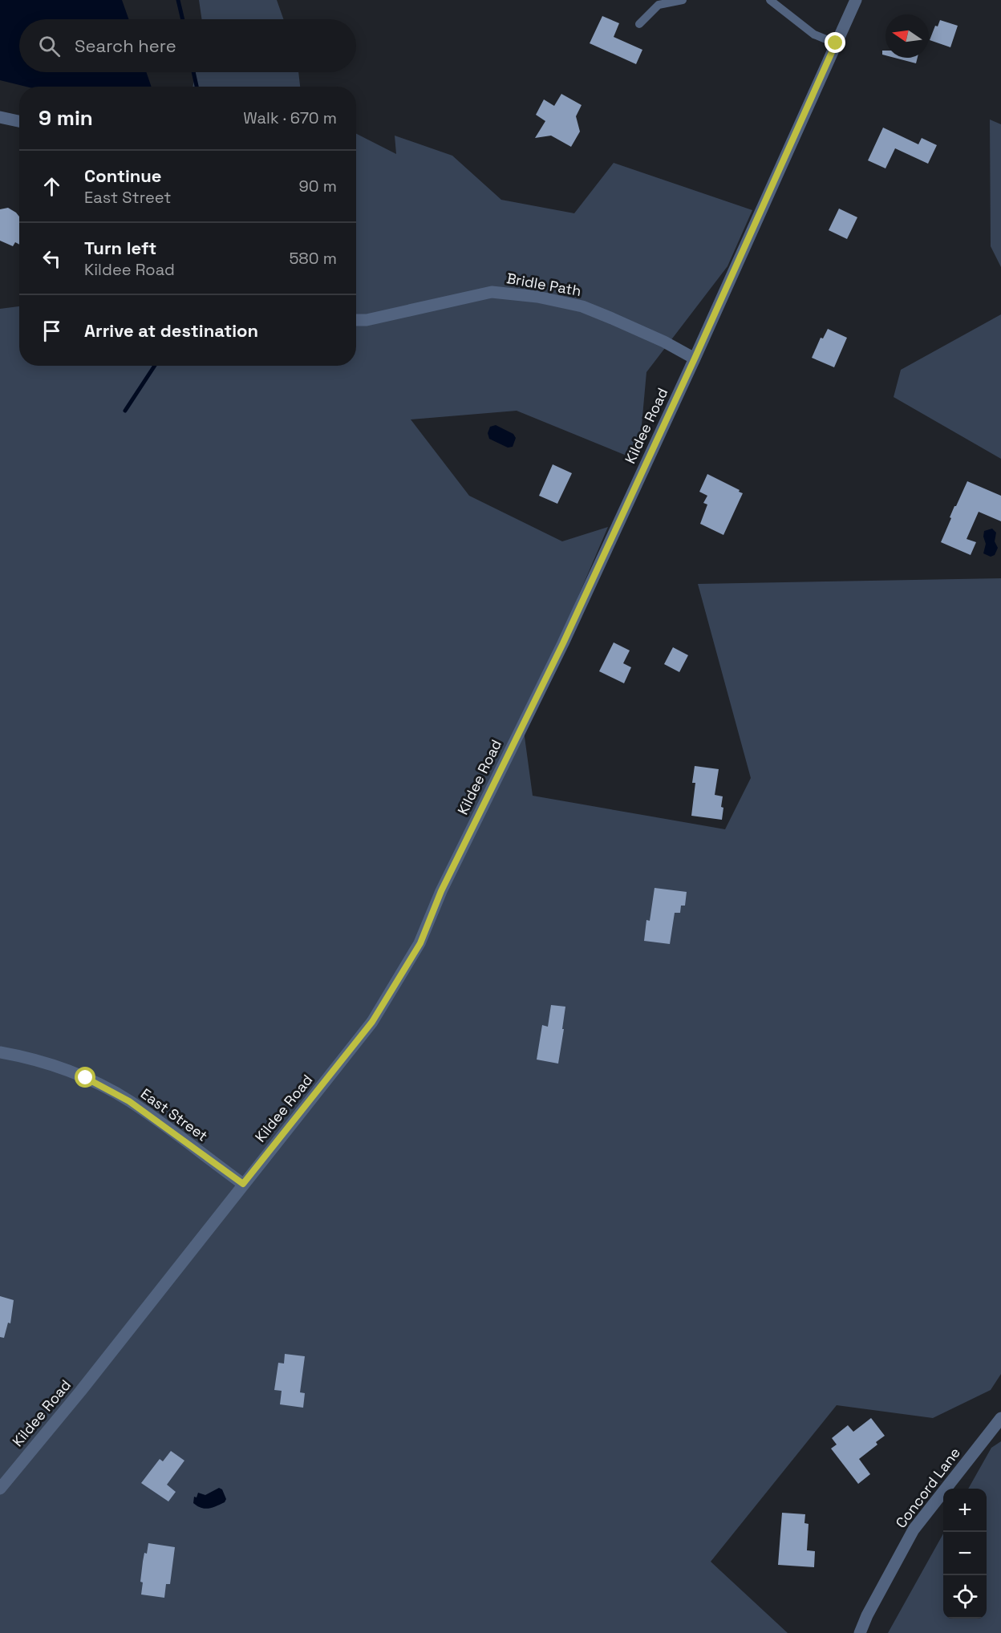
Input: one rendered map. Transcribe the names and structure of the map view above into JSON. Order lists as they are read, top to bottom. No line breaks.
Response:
{"streets":{"street":["Bridle Path","Kildee Road","East Street","Concord Lane"]},"crossings":[["Bridle Path","Kildee Road"],["Kildee Road","East Street"]],"north":"left","page":{"search":"Search here","heading":["9 min","Walk · 670 m"],"list":[["Continue","East Street","90 m"],["Turn left","Kildee Road","580 m"],"Arrive at destination"],"map_buttons":["+","−"]}}
